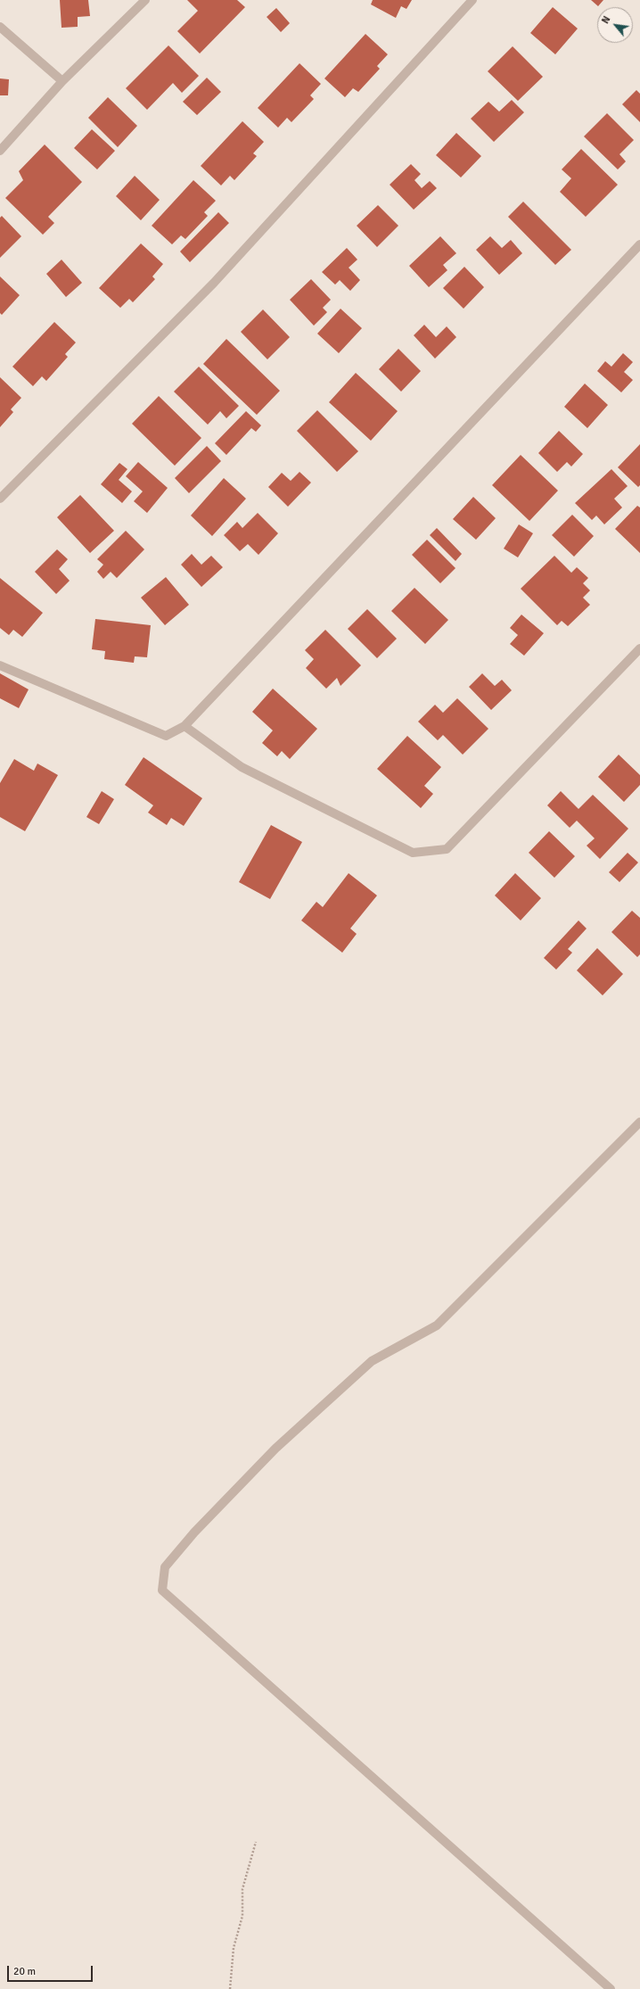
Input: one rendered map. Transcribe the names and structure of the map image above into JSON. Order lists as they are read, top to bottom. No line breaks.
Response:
{"scale_bar":"20 m","north":"top left"}
